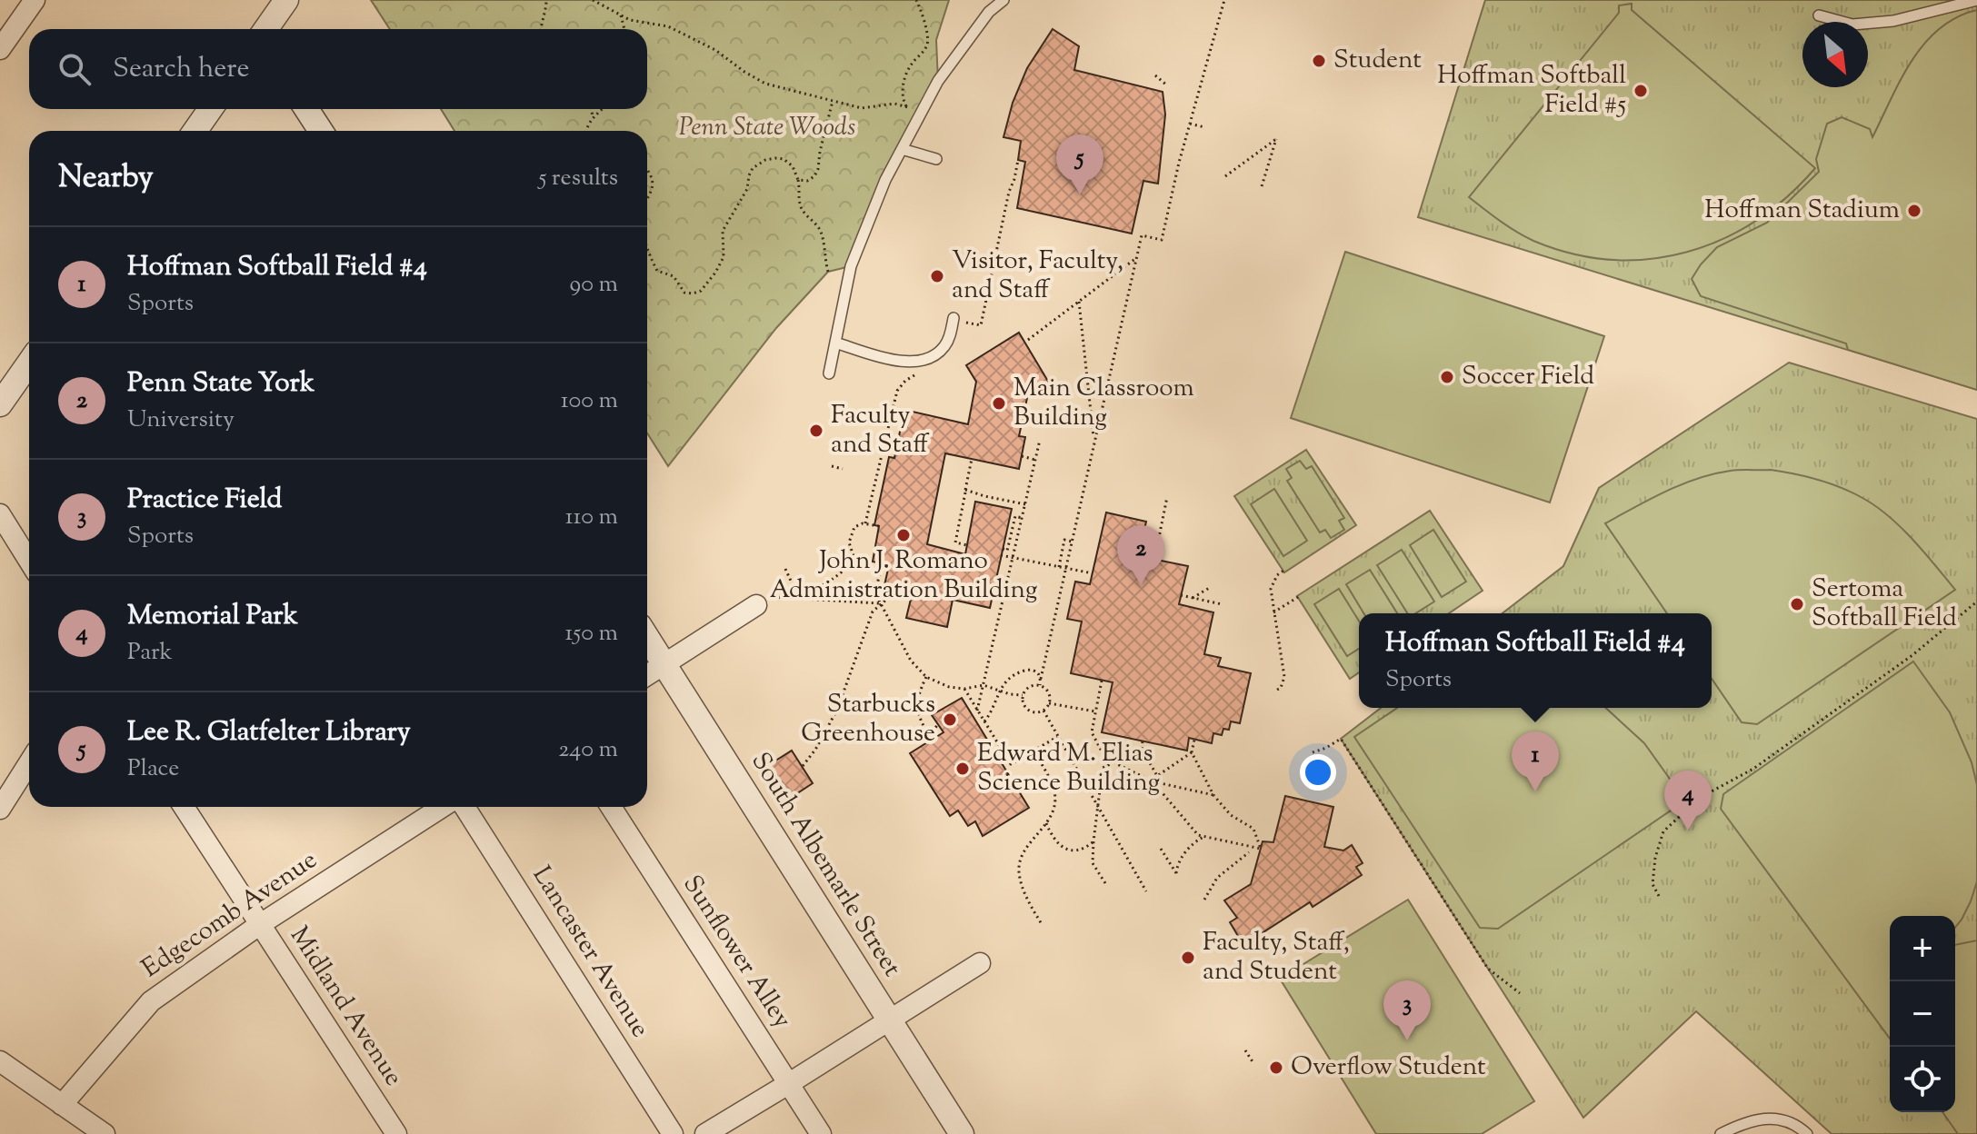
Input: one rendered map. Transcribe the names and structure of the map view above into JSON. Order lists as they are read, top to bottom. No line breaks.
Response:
{"streets":{"street":["South Albemarle Street","Edgecomb Avenue","Lancaster Avenue","Sunflower Alley","Midland Avenue"]},"crossings":[["Edgecomb Avenue","Midland Avenue"]],"parks":["Penn State Woods"],"places":["Student","Hoffman Softball Field #5","Hoffman Stadium","Visitor, Faculty, and Staff","Soccer Field","Main Classroom Building","Faculty and Staff","John J. Romano Administration Building","Sertoma Softball Field","Starbucks Greenhouse","Edward M. Elias Science Building","Faculty, Staff, and Student","Overflow Student"],"north":"bottom right","page":{"search":"Search here","heading":["Nearby","5 results"],"pins":["5","2","1","4","3"],"list":[{"mark":"1","name":"Hoffman Softball Field #4","note":"Sports","value":"90 m"},{"mark":"2","name":"Penn State York","note":"University","value":"100 m"},{"mark":"3","name":"Practice Field","note":"Sports","value":"110 m"},{"mark":"4","name":"Memorial Park","note":"Park","value":"150 m"},{"mark":"5","name":"Lee R. Glatfelter Library","note":"Place","value":"240 m"}],"popup":["Hoffman Softball Field #4","Sports"],"map_buttons":["+","−"]}}
